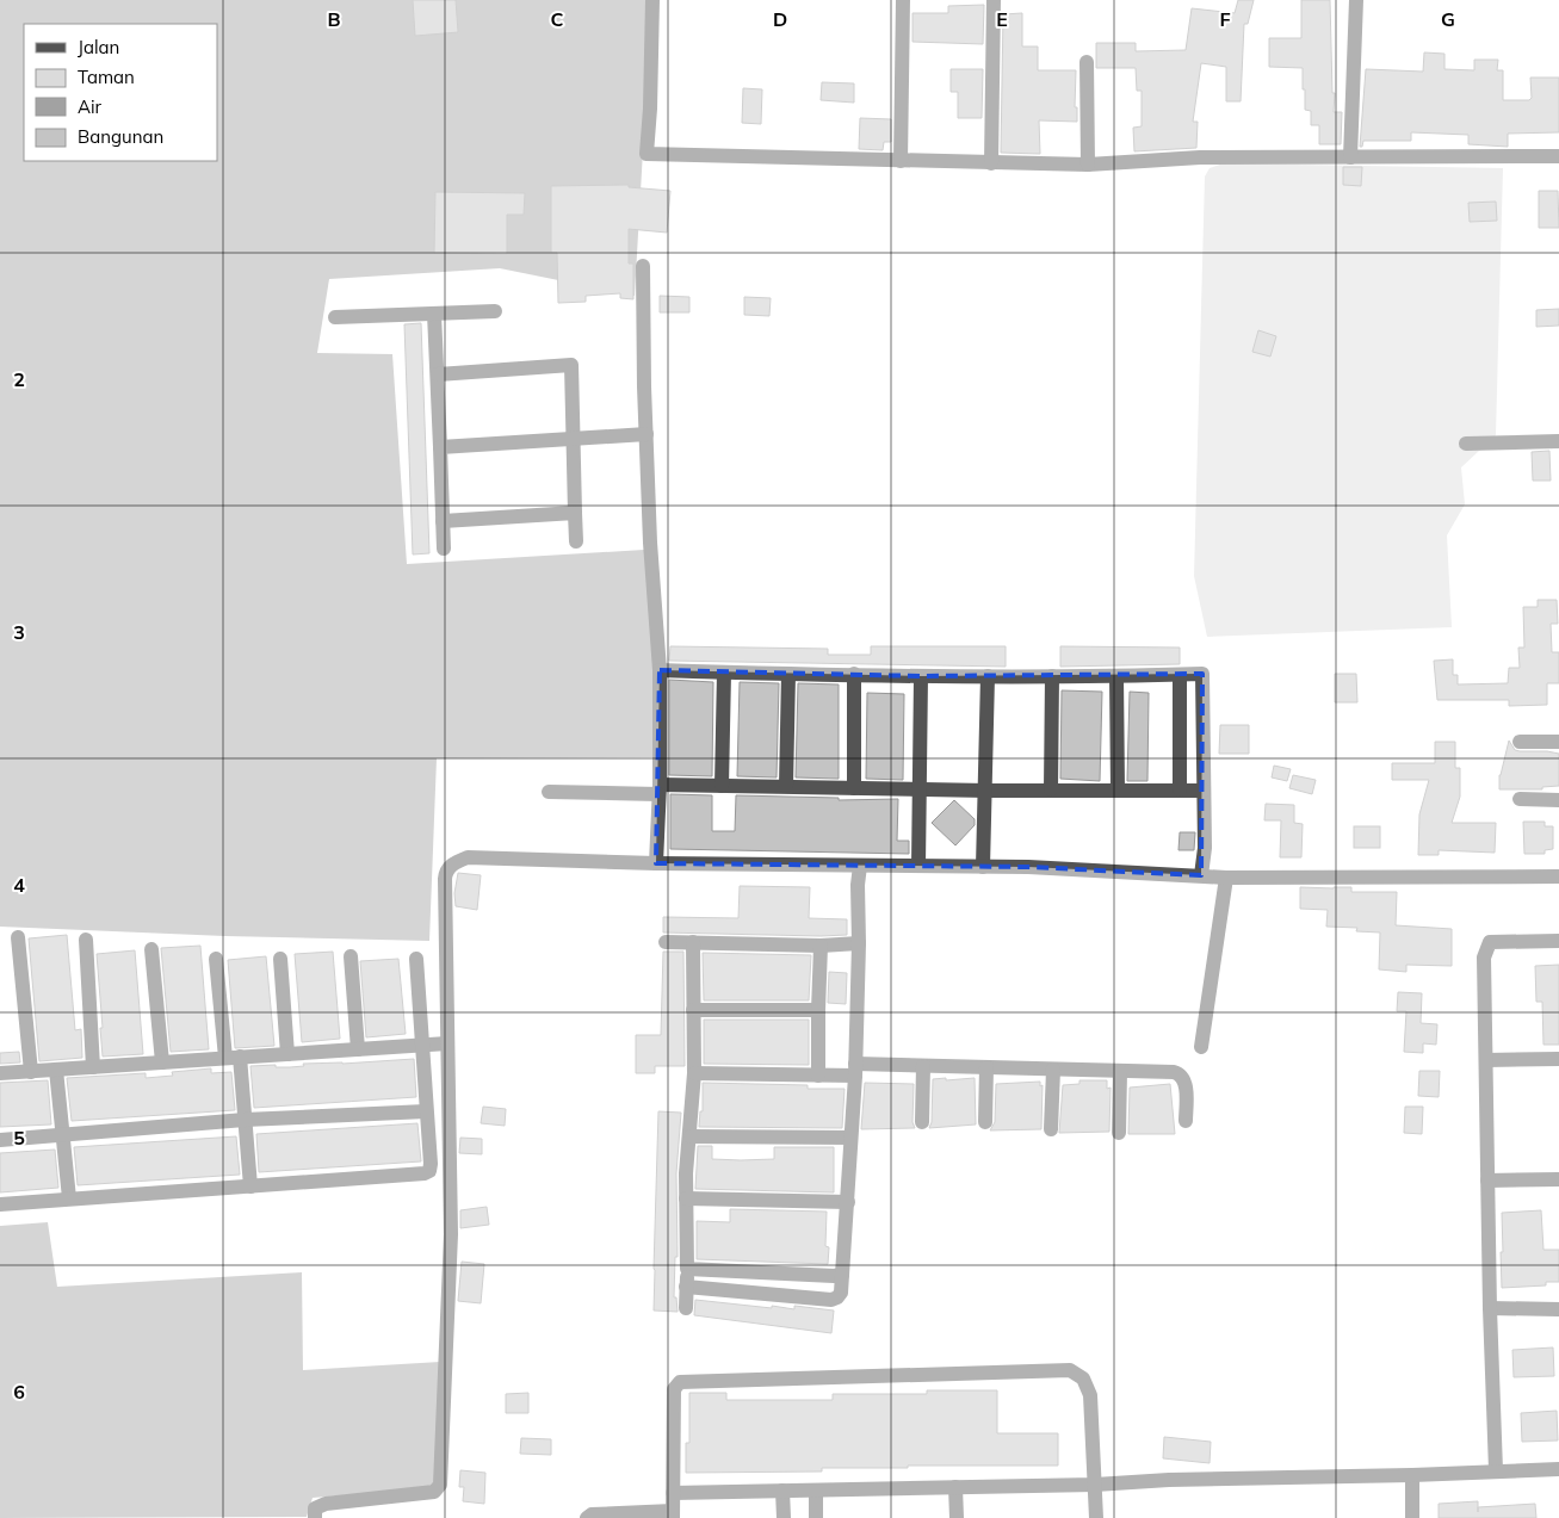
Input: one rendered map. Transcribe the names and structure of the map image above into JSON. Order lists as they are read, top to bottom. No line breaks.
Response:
{"legend":["Jalan","Taman","Air","Bangunan"],"grid":{"columns":["B","C","D","E","F","G"],"rows":["2","3","4","5","6"]}}
